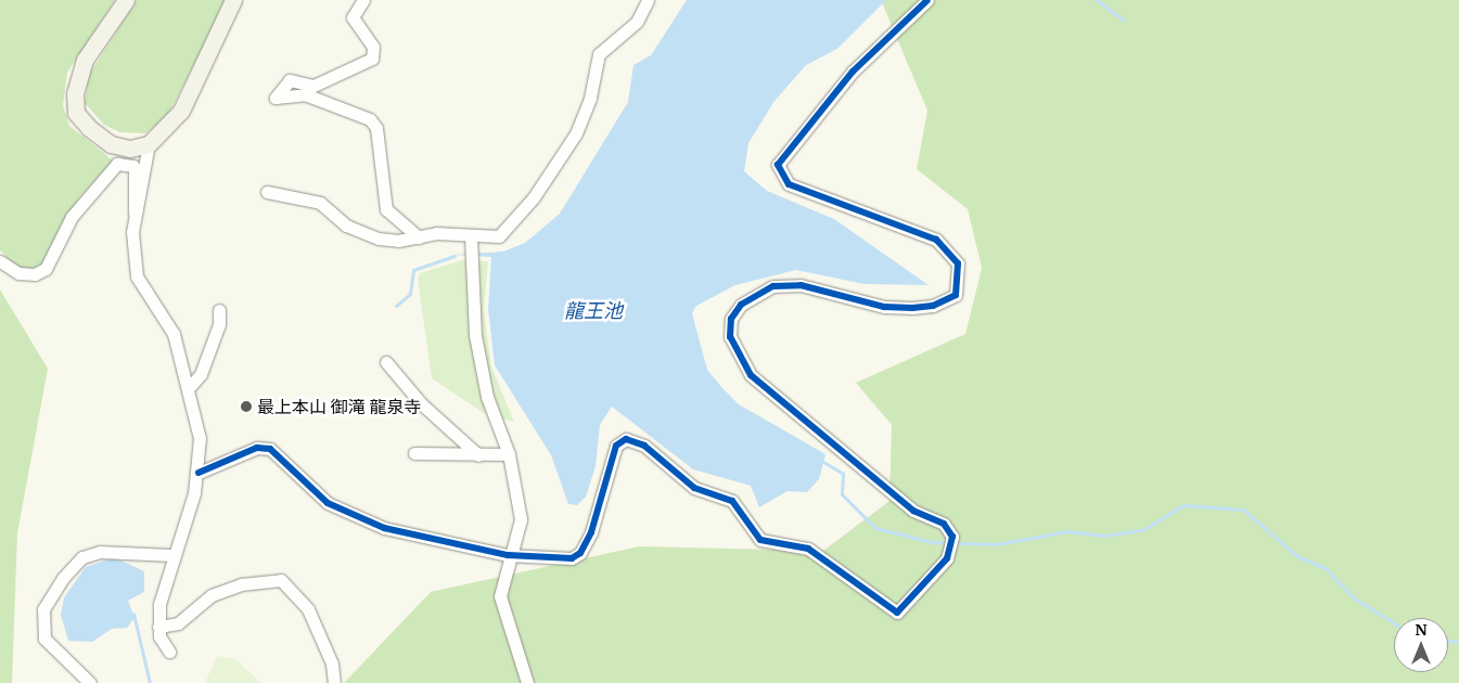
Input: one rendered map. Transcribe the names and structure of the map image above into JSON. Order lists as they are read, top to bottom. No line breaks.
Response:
{"water":["龍王池"],"places":["最上本山 御滝 龍泉寺"],"north":"top"}
